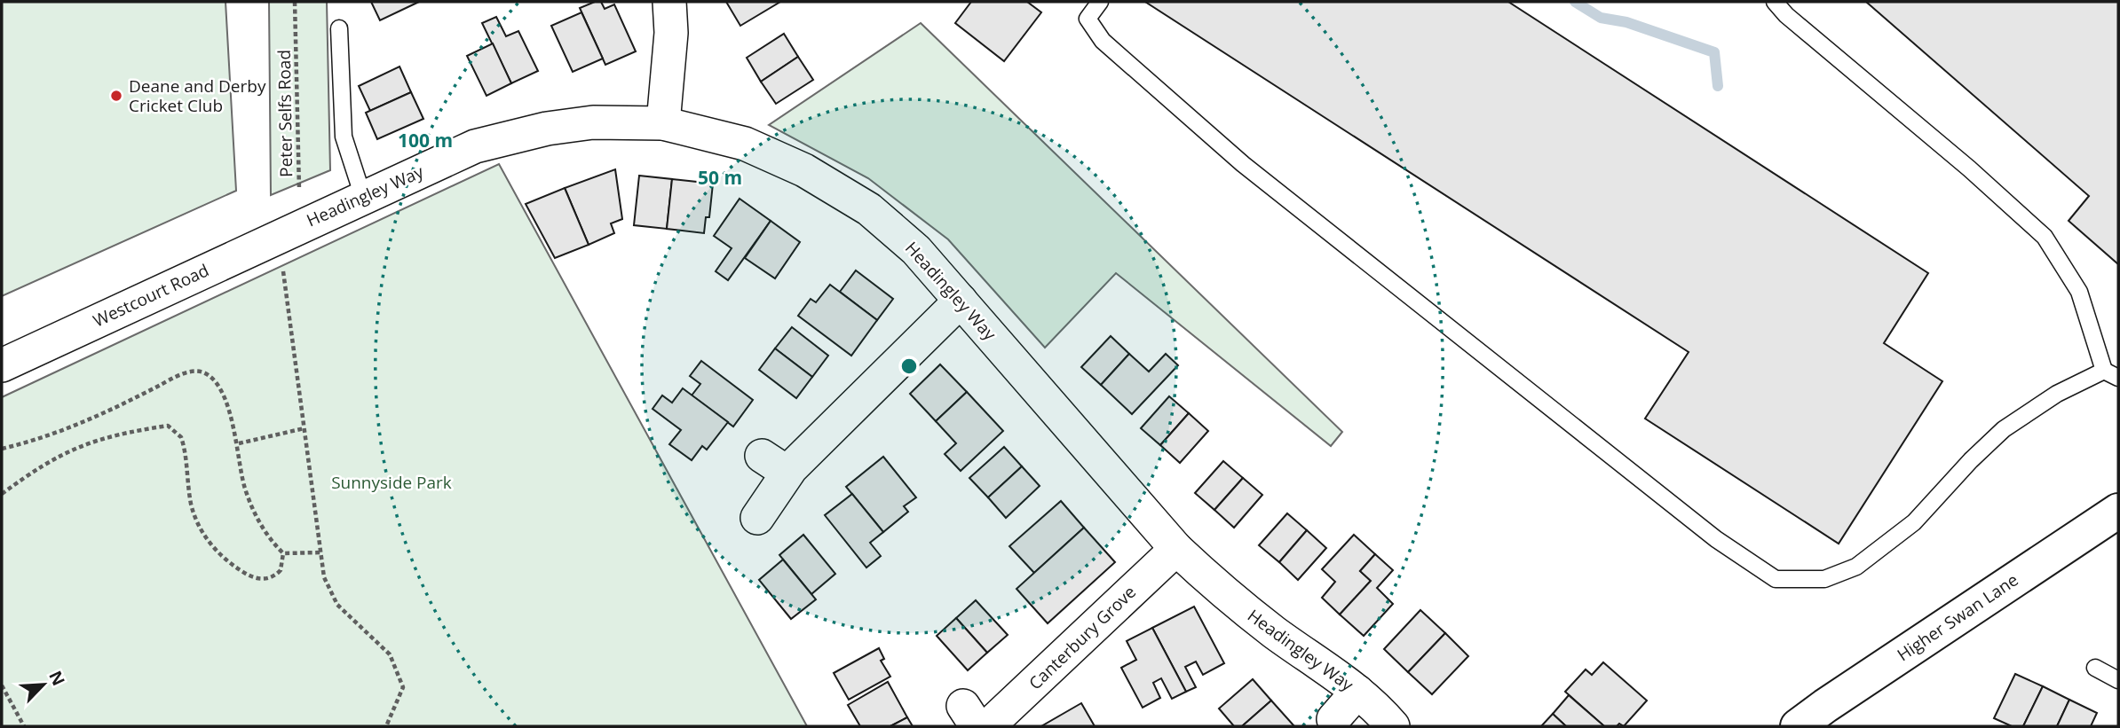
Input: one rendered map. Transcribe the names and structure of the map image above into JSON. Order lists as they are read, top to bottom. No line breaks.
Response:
{"streets":{"street":["Headingley Way","Westcourt Road","Higher Swan Lane","Canterbury Grove"],"path":["Peter Selfs Road"]},"crossings":[["Peter Selfs Road","Headingley Way"],["Peter Selfs Road","Westcourt Road"],["Headingley Way","Westcourt Road"],["Headingley Way","Canterbury Grove"]],"parks":["Sunnyside Park"],"places":["Deane and Derby Cricket Club"],"north":"top right","rings":["100 m","50 m"]}
